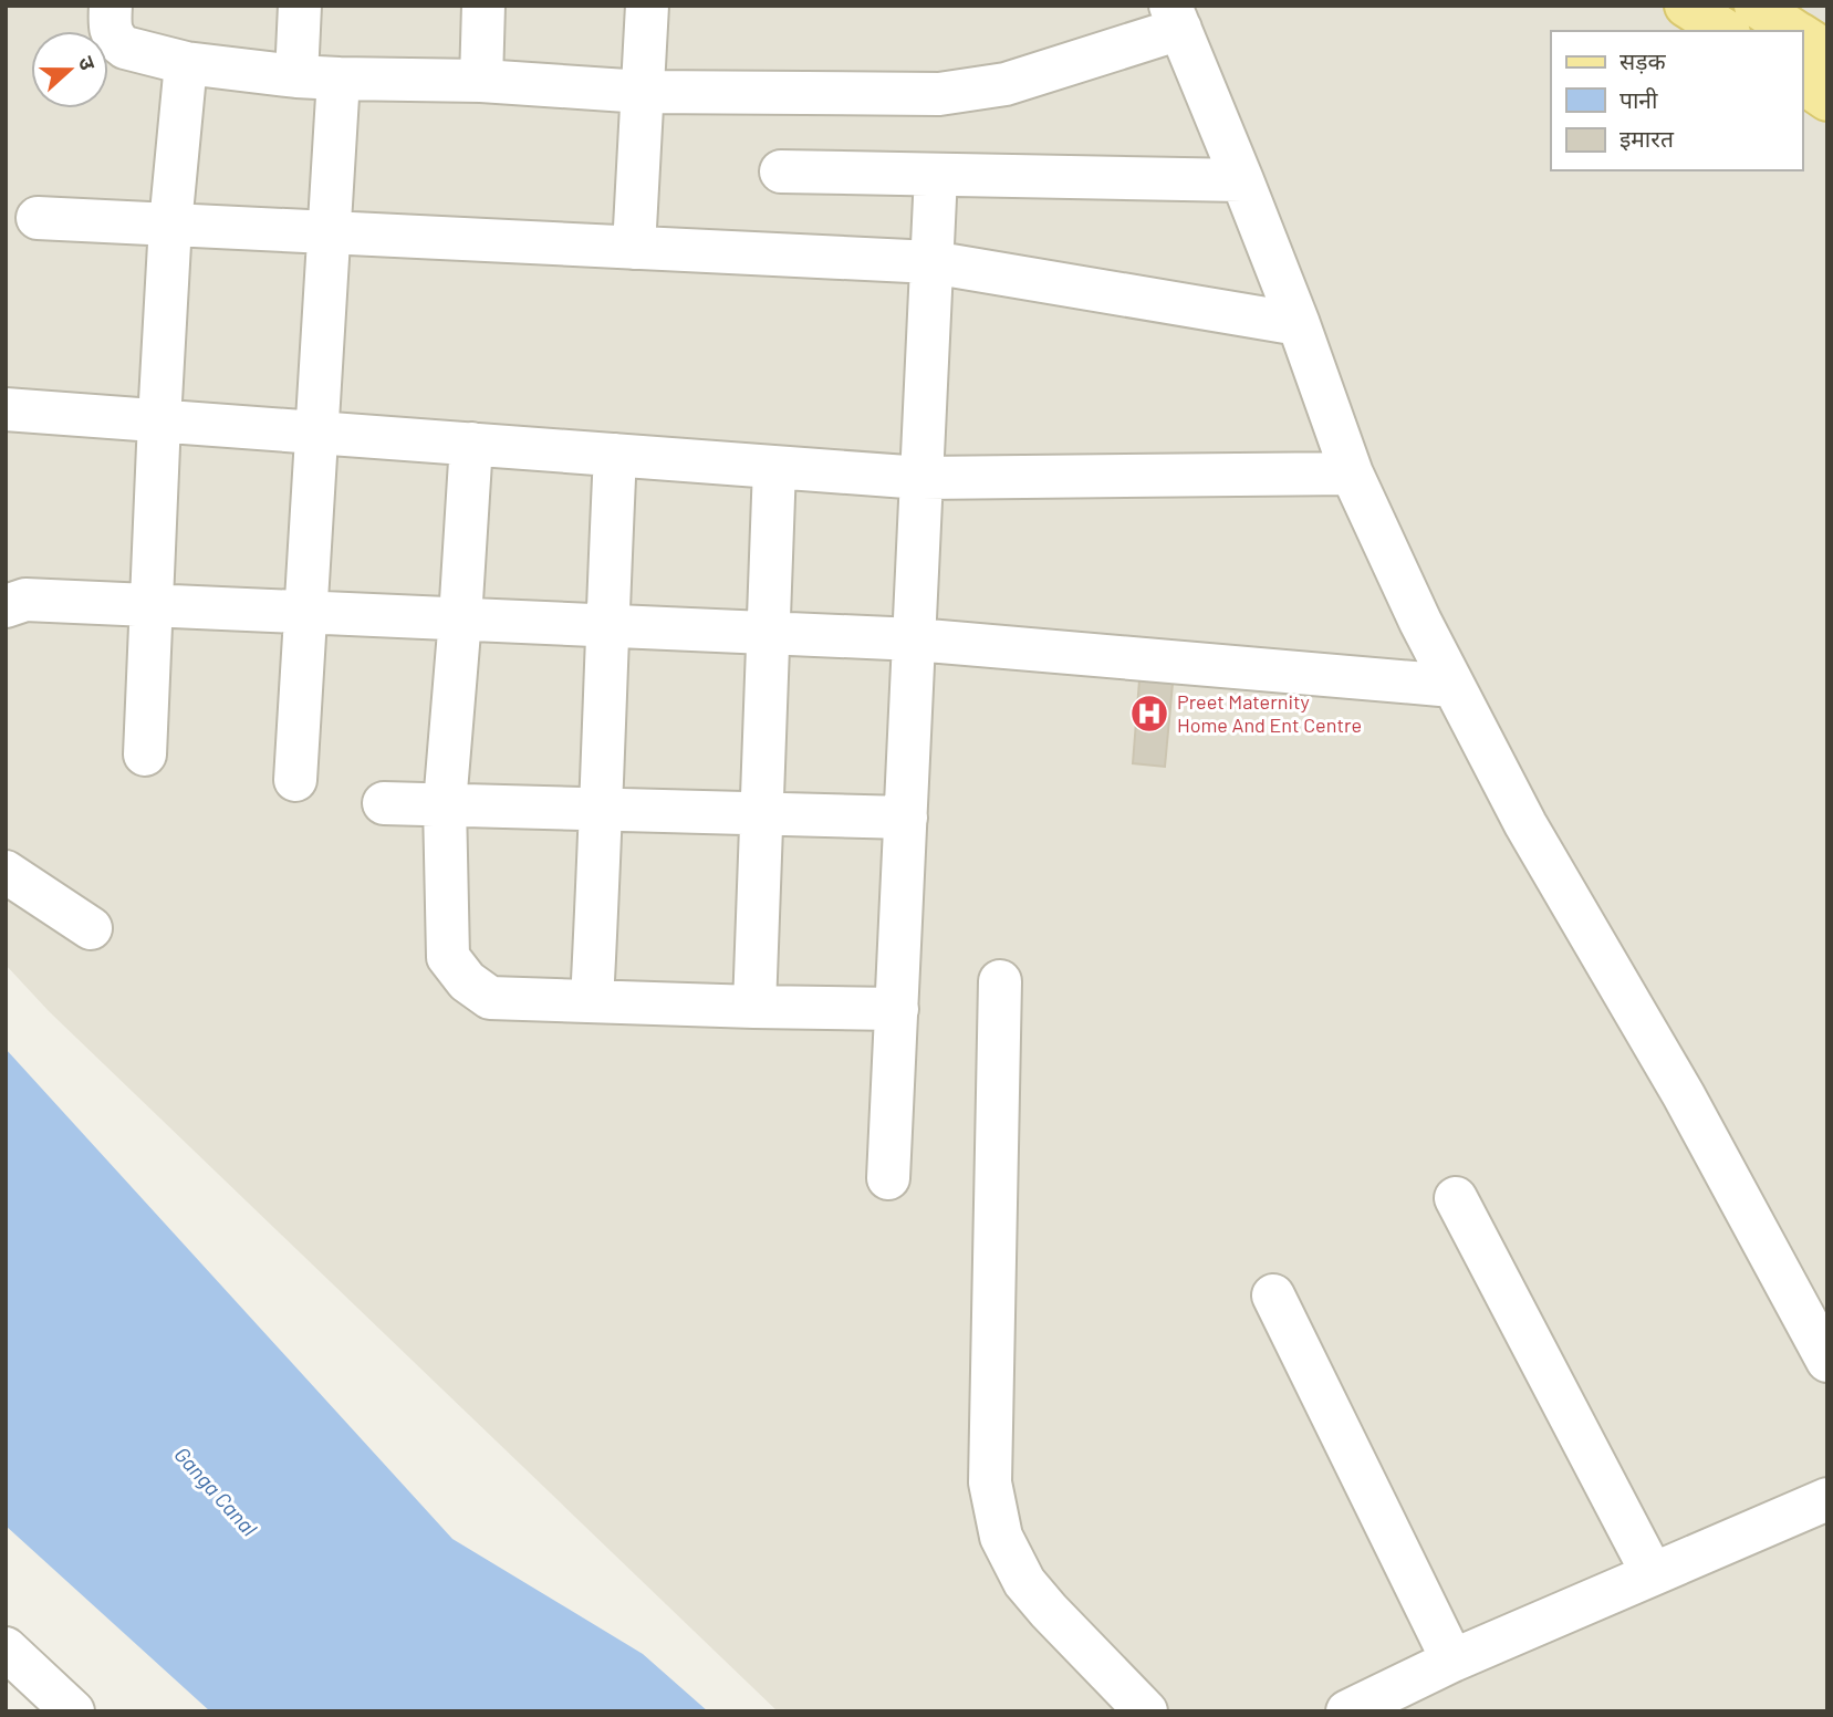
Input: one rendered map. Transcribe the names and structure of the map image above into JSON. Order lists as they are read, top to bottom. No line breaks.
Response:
{"water":["Ganga Canal"],"places":{"hospital":["Preet Maternity Home And Ent Centre"]},"legend":["सड़क","पानी","इमारत"],"north":"right"}
